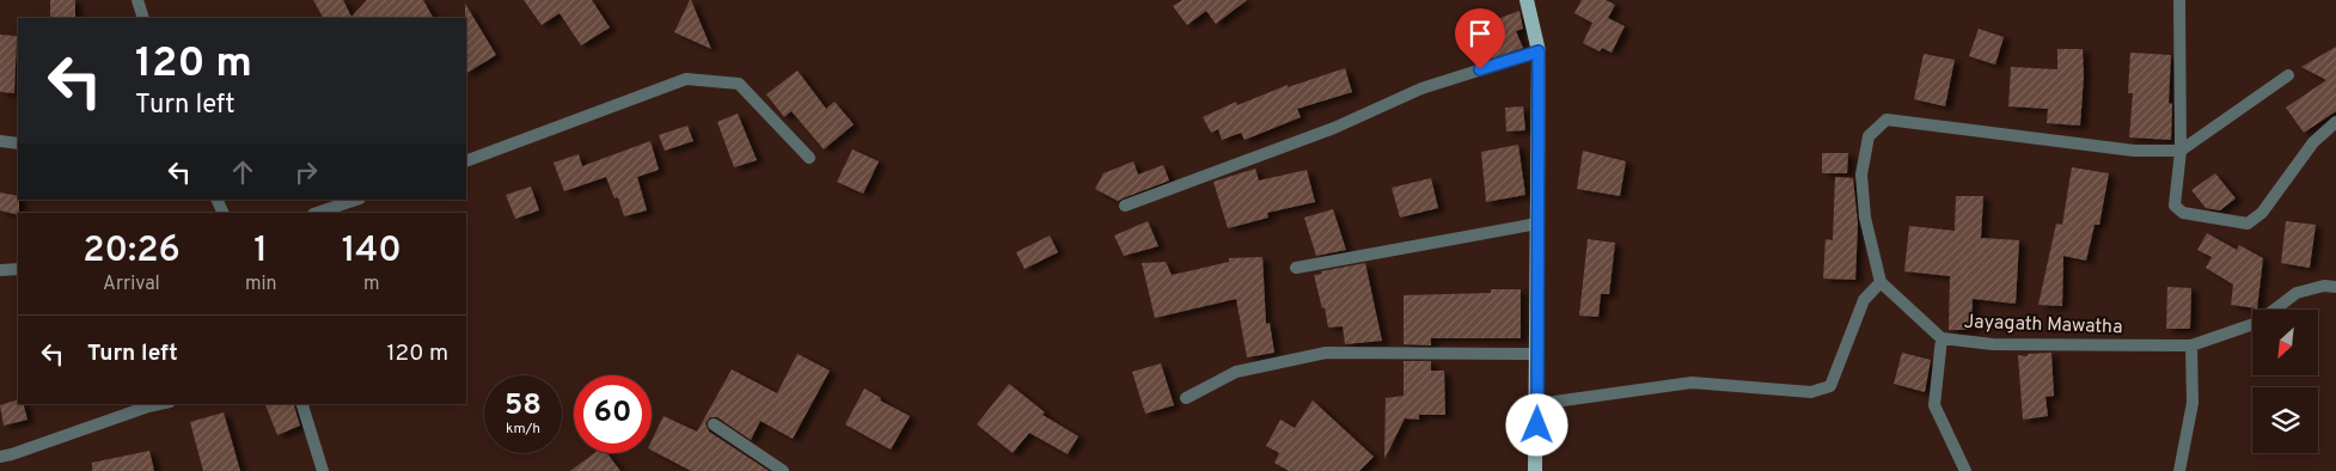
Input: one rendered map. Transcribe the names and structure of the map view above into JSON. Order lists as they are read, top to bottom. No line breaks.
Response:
{"streets":{"street":["Jayagath Mawatha"]},"north":"bottom left","page":{"turn":["120 m","Turn left"],"eta":["20:26","Arrival","1","min","140","m"],"list":[{"name":"Turn left","value":"120 m"}],"speed":"58 km/h","limit":"60"}}
